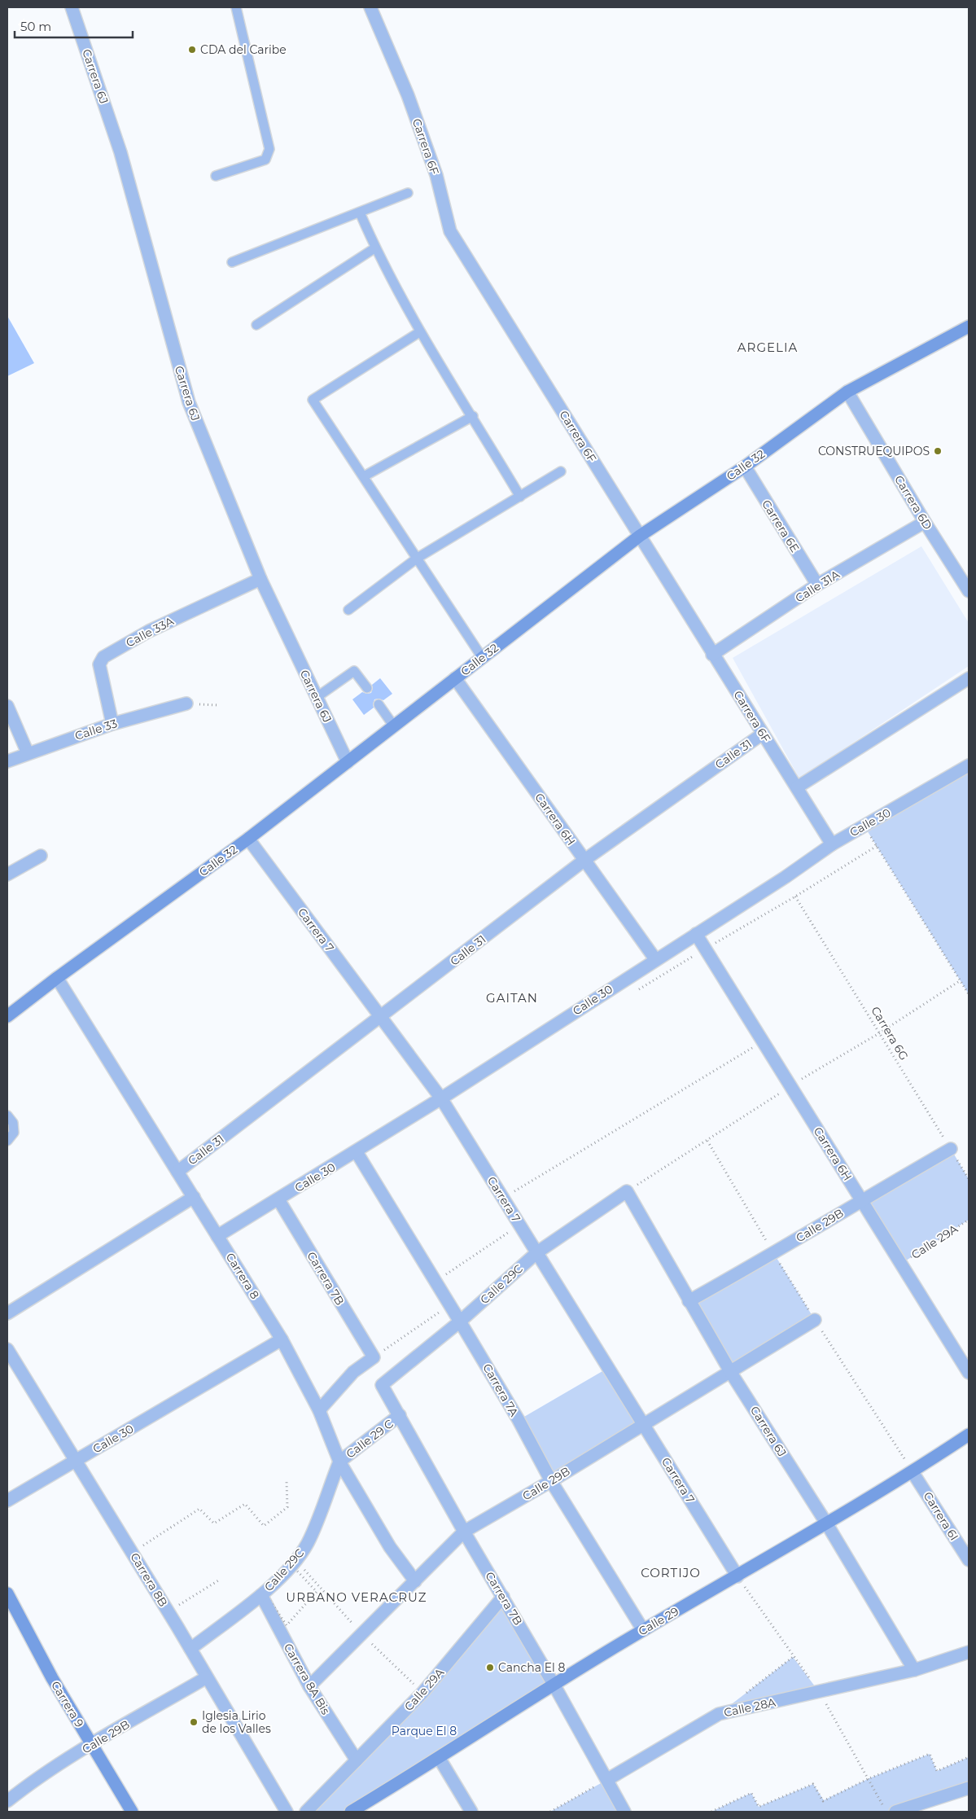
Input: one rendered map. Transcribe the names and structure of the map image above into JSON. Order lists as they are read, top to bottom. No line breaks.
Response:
{"streets":{"main road":["Calle 32","Calle 29","Carrera 9"],"street":["Carrera 6J","Carrera 6F","Carrera 6D","Carrera 6E","Calle 31A","Calle 33A","Calle 33","Calle 31","Carrera 6H","Calle 30","Carrera 7","Calle 29B","Calle 29A","Carrera 8","Carrera 7B","Calle 29C","Carrera 7A","Calle 29 C","Carrera 6I","Carrera 8B","Carrera 8A Bis","Calle 28A"],"path":["Carrera 6G"]},"crossings":[["Carrera 6J","Calle 32"],["Carrera 6J","Calle 33A"],["Carrera 6J","Calle 29B"],["Carrera 6J","Calle 29C"],["Carrera 6J","Calle 29"],["Carrera 6J","Calle 28A"],["Carrera 6F","Calle 32"],["Carrera 6F","Calle 31A"],["Carrera 6F","Calle 31"],["Carrera 6F","Calle 30"],["Calle 32","Carrera 6D"],["Calle 32","Carrera 6E"],["Calle 32","Carrera 6H"],["Calle 32","Carrera 7"],["Calle 32","Carrera 8"],["Carrera 6D","Calle 31A"],["Carrera 6E","Calle 31A"],["Calle 33A","Calle 33"],["Calle 31","Carrera 6H"],["Calle 31","Carrera 7"],["Calle 31","Carrera 8"],["Carrera 6H","Calle 30"],["Carrera 6H","Calle 29B"],["Carrera 6H","Calle 29A"],["Calle 30","Carrera 7"],["Calle 30","Carrera 8"],["Calle 30","Carrera 7B"],["Calle 30","Carrera 7A"],["Calle 30","Carrera 8B"],["Carrera 7","Calle 29B"],["Carrera 7","Calle 29C"],["Carrera 7","Calle 29"],["Carrera 6G","Calle 29B"],["Calle 29B","Carrera 8"],["Calle 29B","Carrera 7B"],["Calle 29B","Carrera 7A"],["Calle 29B","Carrera 8B"],["Calle 29B","Carrera 8A Bis"],["Calle 29B","Carrera 9"],["Calle 29A","Carrera 7B"],["Calle 29A","Carrera 8A Bis"],["Carrera 8","Calle 29C"],["Carrera 8","Calle 29 C"],["Carrera 7B","Calle 29C"],["Carrera 7B","Calle 29 C"],["Carrera 7B","Calle 29"],["Carrera 7B","Calle 28A"],["Calle 29C","Carrera 7A"],["Calle 29C","Calle 29 C"],["Calle 29C","Carrera 8B"],["Calle 29C","Carrera 8A Bis"],["Carrera 7A","Calle 29"],["Carrera 6I","Calle 29"]],"districts":["ARGELIA","GAITAN","CORTIJO","URBANO VERACRUZ"],"parks":["Parque El 8"],"places":["CDA del Caribe","CONSTRUEQUIPOS","Cancha El 8","Iglesia Lirio de los Valles"],"scale_bar":"50 m"}
